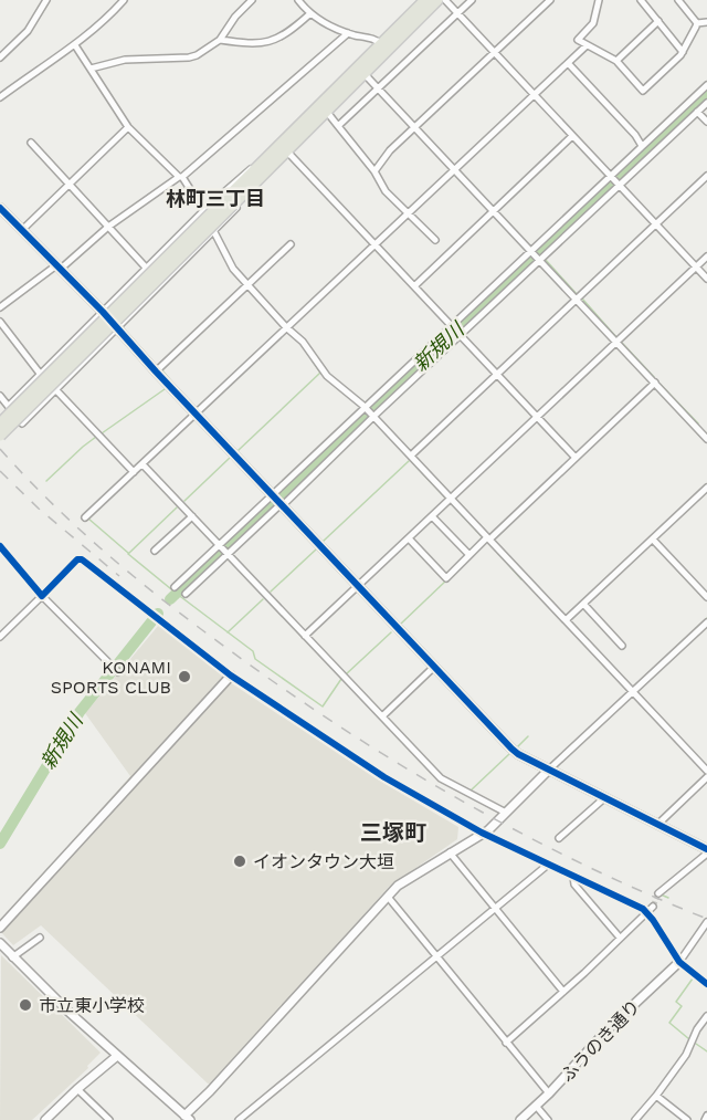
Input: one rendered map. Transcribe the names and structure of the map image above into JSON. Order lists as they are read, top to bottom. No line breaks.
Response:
{"streets":{"street":["ふうのき通り"]},"districts":["林町三丁目","三塚町"],"water":["新規川"],"places":["KONAMI SPORTS CLUB","イオンタウン大垣","市立東小学校"]}
